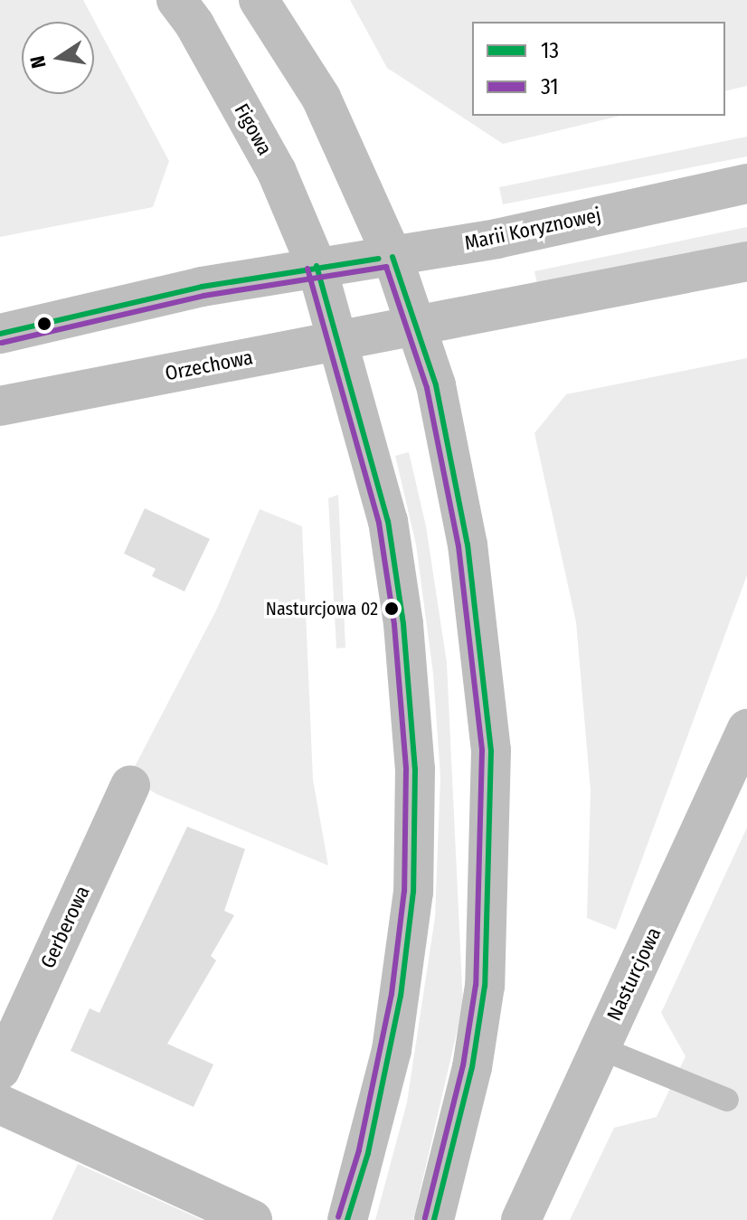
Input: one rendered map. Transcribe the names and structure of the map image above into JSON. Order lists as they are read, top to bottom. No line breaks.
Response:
{"streets":{"street":["Figowa","Marii Koryznowej","Orzechowa","Gerberowa","Nasturcjowa"]},"crossings":[["Figowa","Marii Koryznowej"],["Figowa","Orzechowa"]],"places":["Nasturcjowa 02"],"lines":["transit line 13","transit line 31"],"legend":["13","31"],"north":"left"}
